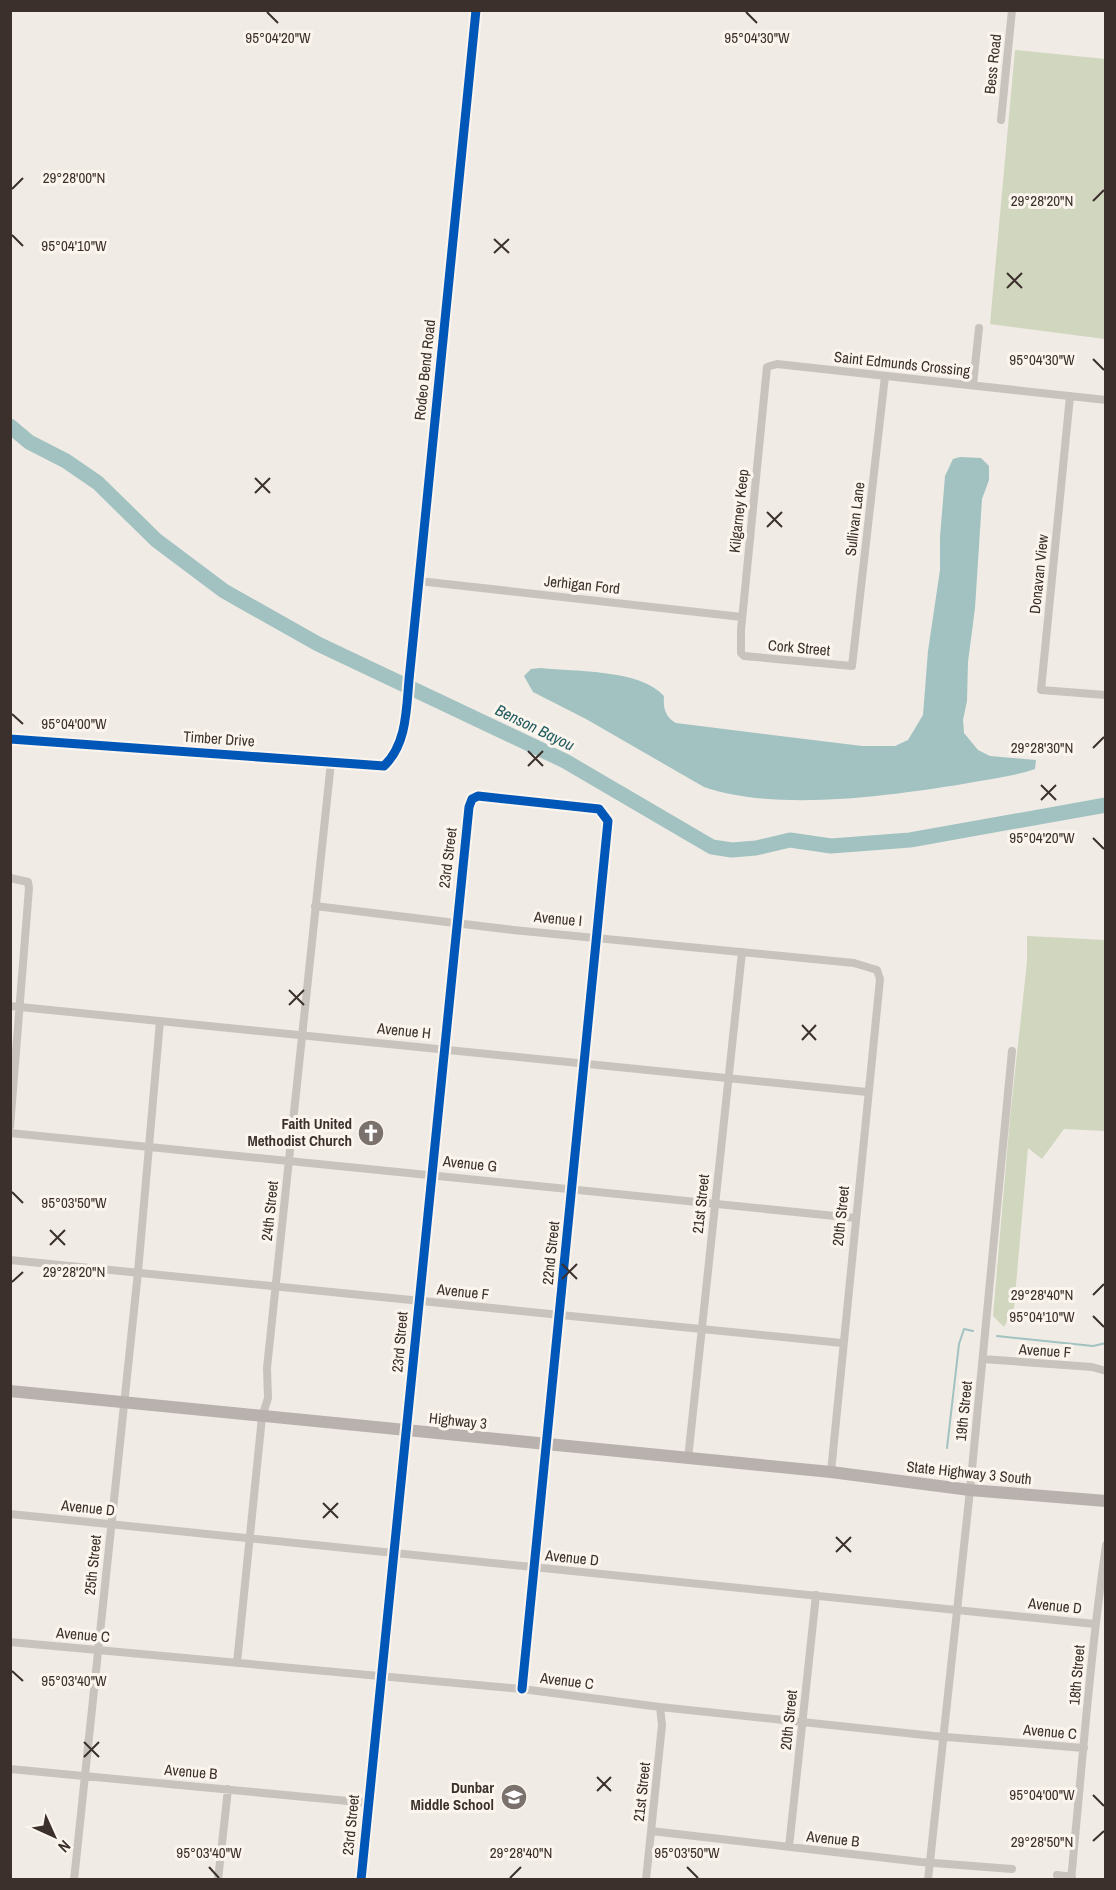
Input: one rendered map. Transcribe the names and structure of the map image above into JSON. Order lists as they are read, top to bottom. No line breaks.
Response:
{"streets":{"main road":["Highway 3","State Highway 3 South"],"street":["Bess Road","Saint Edmunds Crossing","Rodeo Bend Road","Kilgarney Keep","Sullivan Lane","Donavan View","Jerhigan Ford","Cork Street","Timber Drive","23rd Street","Avenue I","Avenue H","Avenue G","21st Street","24th Street","20th Street","22nd Street","Avenue F","19th Street","Avenue D","25th Street","Avenue C","18th Street","Avenue B"]},"crossings":[["Saint Edmunds Crossing","Kilgarney Keep"],["Saint Edmunds Crossing","Sullivan Lane"],["Saint Edmunds Crossing","Donavan View"],["Rodeo Bend Road","Jerhigan Ford"],["Rodeo Bend Road","Timber Drive"],["Kilgarney Keep","Jerhigan Ford"],["Kilgarney Keep","Cork Street"],["Sullivan Lane","Cork Street"],["Timber Drive","24th Street"],["23rd Street","Avenue I"],["23rd Street","Avenue H"],["23rd Street","Avenue G"],["23rd Street","22nd Street"],["23rd Street","Avenue F"],["23rd Street","Highway 3"],["23rd Street","Avenue D"],["23rd Street","Avenue C"],["23rd Street","Avenue B"],["Avenue I","21st Street"],["Avenue I","24th Street"],["Avenue I","20th Street"],["Avenue I","22nd Street"],["Avenue H","21st Street"],["Avenue H","24th Street"],["Avenue H","20th Street"],["Avenue H","22nd Street"],["Avenue H","25th Street"],["Avenue G","21st Street"],["Avenue G","24th Street"],["Avenue G","20th Street"],["Avenue G","22nd Street"],["Avenue G","25th Street"],["21st Street","Avenue F"],["21st Street","Highway 3"],["21st Street","Avenue C"],["21st Street","Avenue B"],["24th Street","Avenue F"],["24th Street","Highway 3"],["24th Street","Avenue D"],["24th Street","Avenue C"],["20th Street","Avenue F"],["20th Street","Highway 3"],["20th Street","State Highway 3 South"],["20th Street","Avenue D"],["20th Street","Avenue C"],["20th Street","Avenue B"],["22nd Street","Avenue F"],["22nd Street","Highway 3"],["22nd Street","Avenue D"],["22nd Street","Avenue C"],["Avenue F","19th Street"],["Avenue F","25th Street"],["19th Street","State Highway 3 South"],["19th Street","Avenue D"],["19th Street","Avenue C"],["19th Street","Avenue B"],["Highway 3","State Highway 3 South"],["Highway 3","25th Street"],["Avenue D","25th Street"],["Avenue D","18th Street"],["25th Street","Avenue C"],["25th Street","Avenue B"],["Avenue C","18th Street"]],"water":["Benson Bayou"],"places":{"church":["Faith United Methodist Church"],"school or university":["Dunbar Middle School"]},"north":"bottom right","coordinates":["95°04'20\"W","95°04'30\"W","29°28'00\"N","29°28'20\"N","95°04'10\"W","95°04'00\"W","29°28'30\"N","95°03'50\"W","29°28'40\"N","95°03'40\"W","29°28'50\"N"]}
